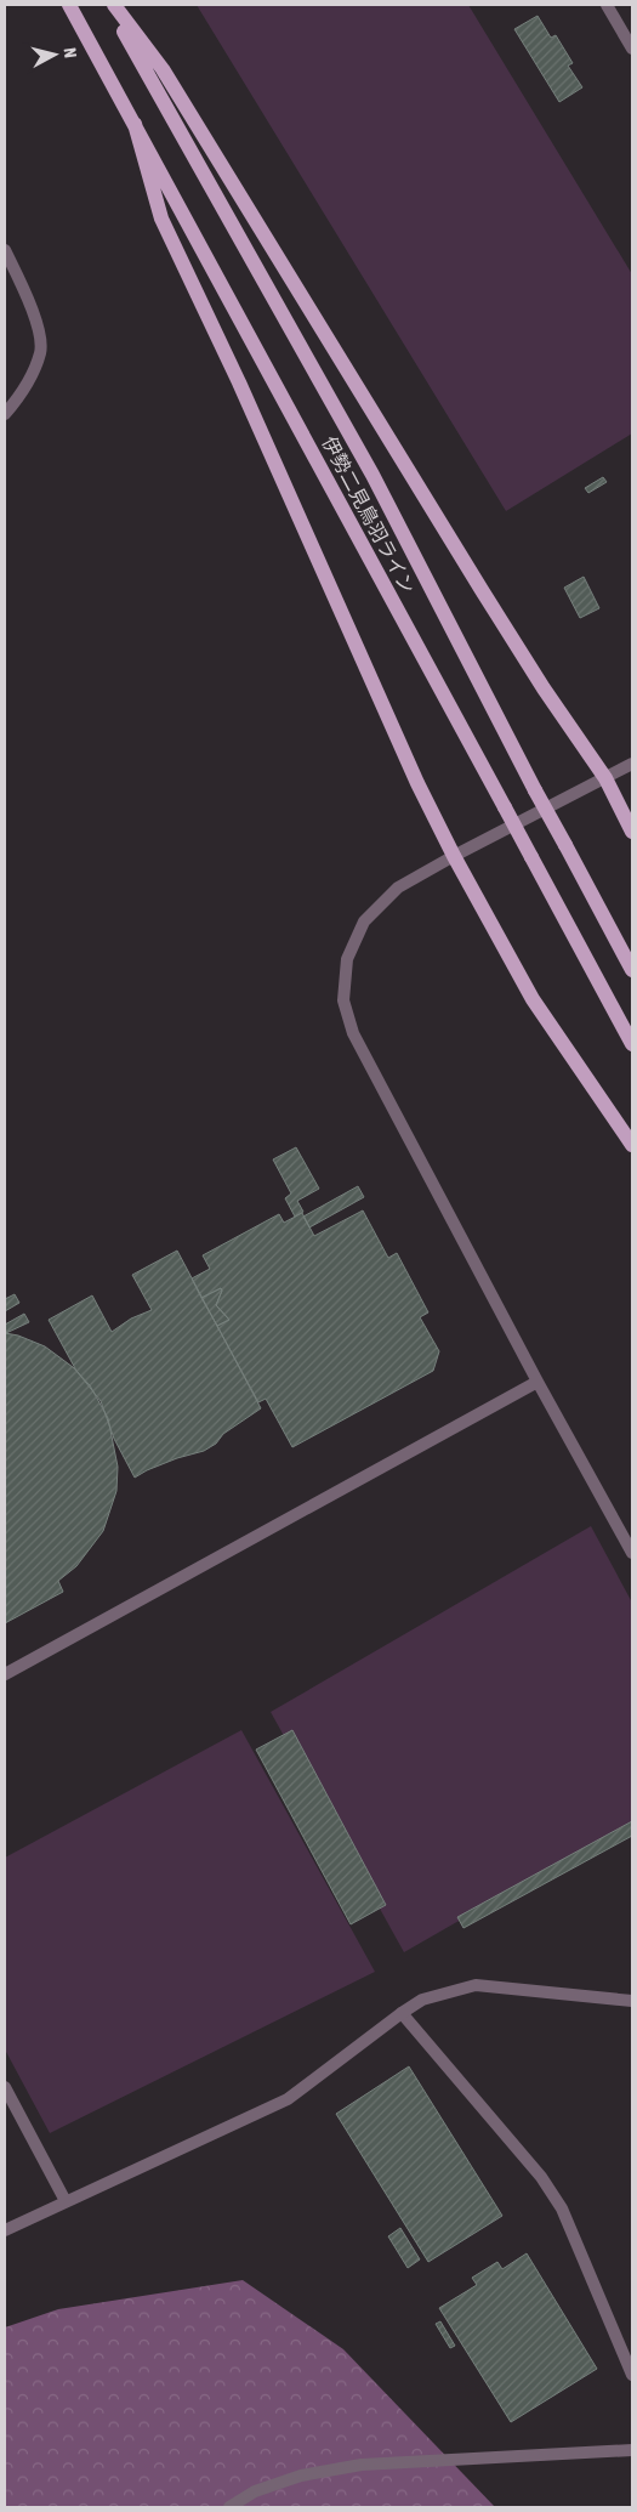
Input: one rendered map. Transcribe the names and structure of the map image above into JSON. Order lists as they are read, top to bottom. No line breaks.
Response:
{"streets":{"main road":["伊勢二見鳥羽ライン"]},"north":"right"}
